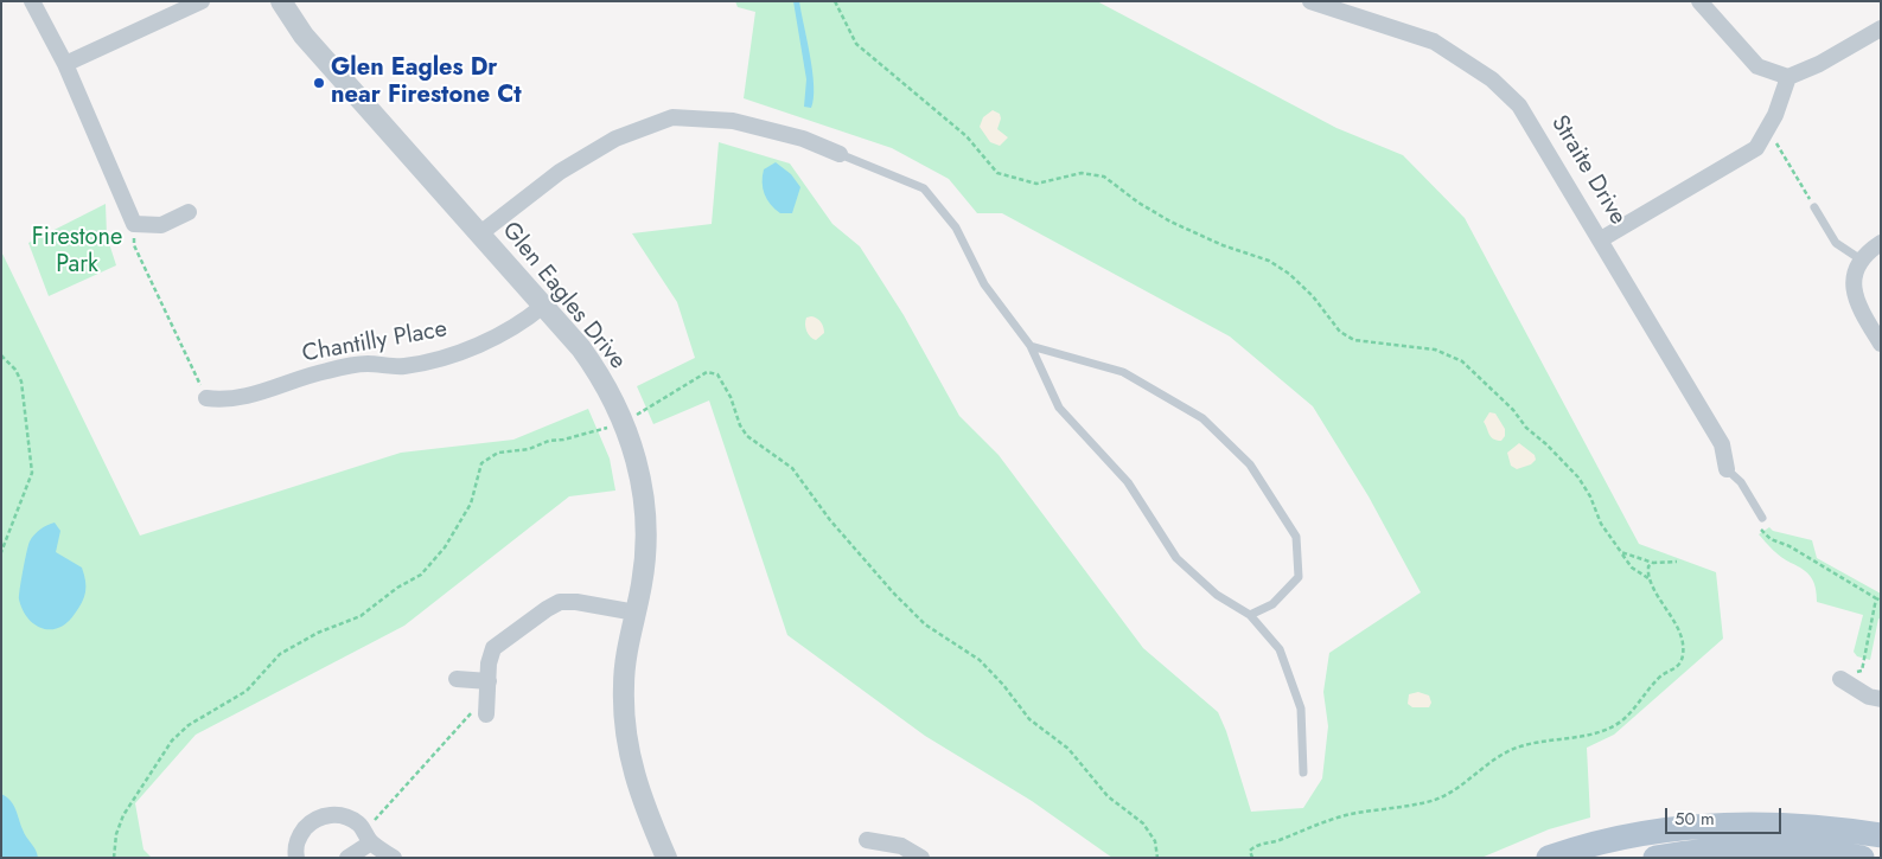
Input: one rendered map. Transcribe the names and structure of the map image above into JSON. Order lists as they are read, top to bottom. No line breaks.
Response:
{"streets":{"street":["Straite Drive","Glen Eagles Drive","Chantilly Place"]},"crossings":[["Glen Eagles Drive","Chantilly Place"]],"parks":["Firestone Park"],"places":["Glen Eagles Dr near Firestone Ct"],"scale_bar":"50 m"}
